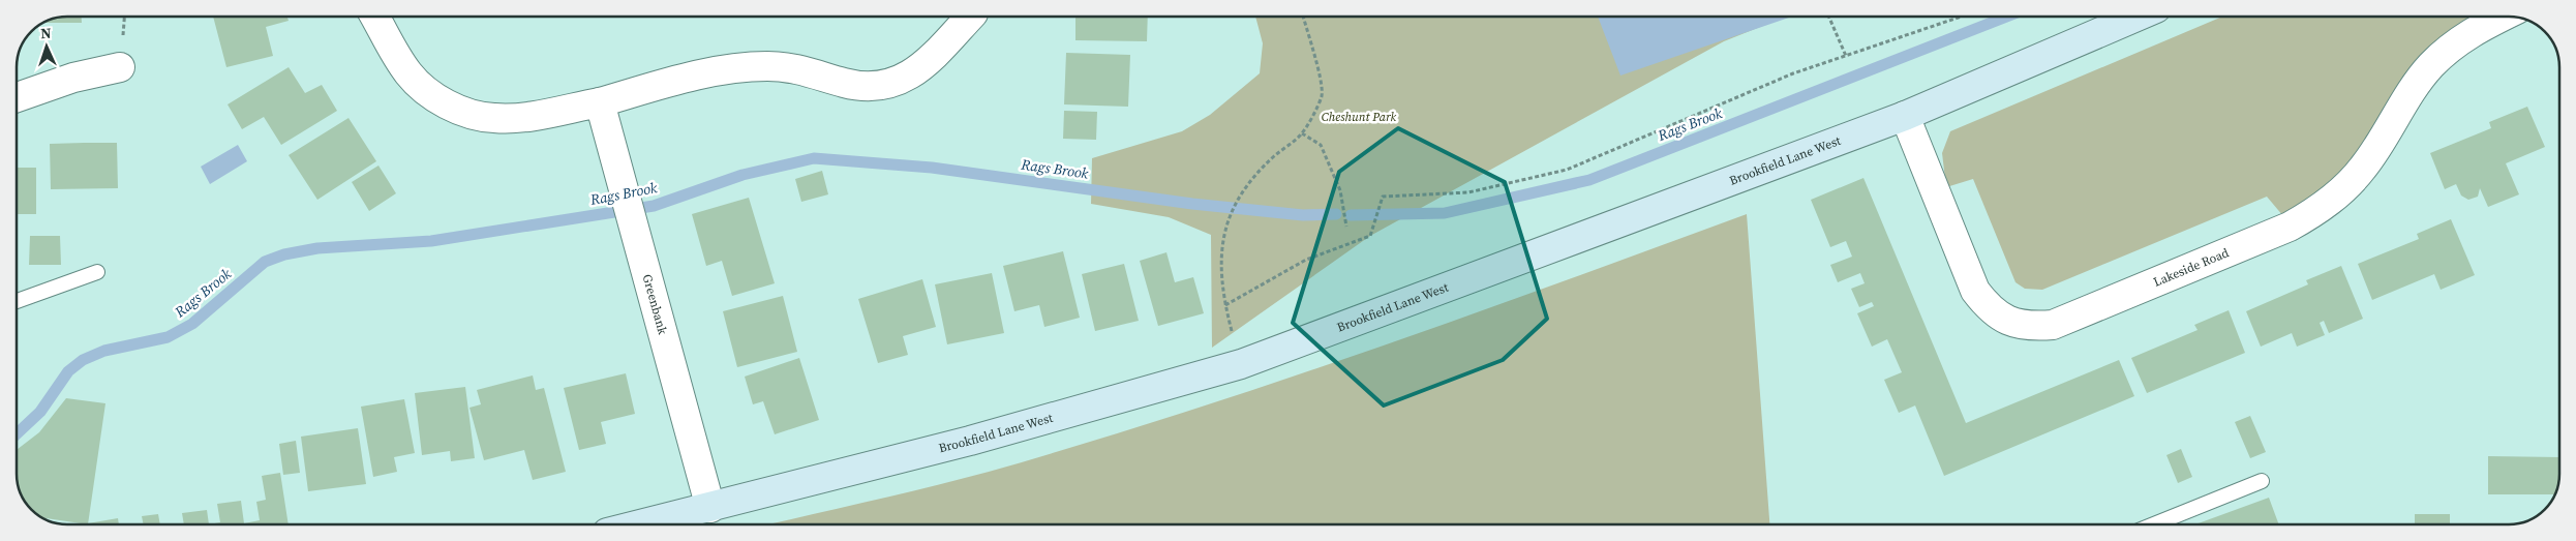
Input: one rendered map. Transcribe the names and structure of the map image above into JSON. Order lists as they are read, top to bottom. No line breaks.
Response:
{"streets":{"main road":["Brookfield Lane West"],"street":["Lakeside Road","Greenbank"]},"crossings":[["Brookfield Lane West","Lakeside Road"],["Brookfield Lane West","Greenbank"]],"water":["Rags Brook"],"parks":["Cheshunt Park"],"north":"top"}
